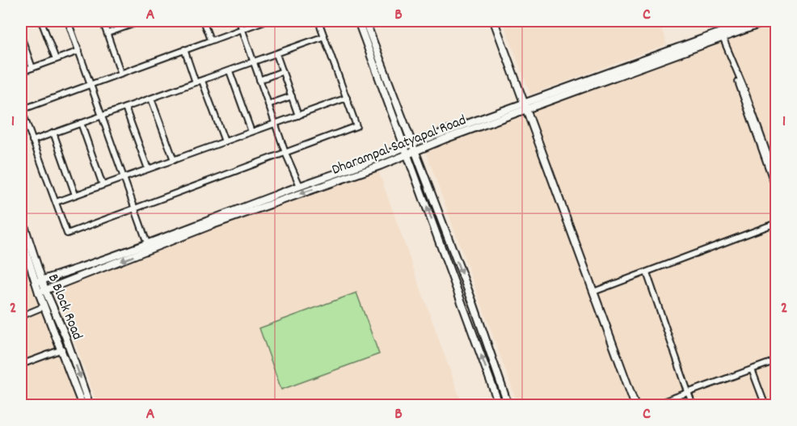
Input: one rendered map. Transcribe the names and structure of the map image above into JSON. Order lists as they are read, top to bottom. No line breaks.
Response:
{"streets":{"street":["Dharampal Satyapal Road","B Block Road"]},"crossings":[["Dharampal Satyapal Road","B Block Road"]],"grid":{"columns":["A","B","C"],"rows":["1","2"]}}
